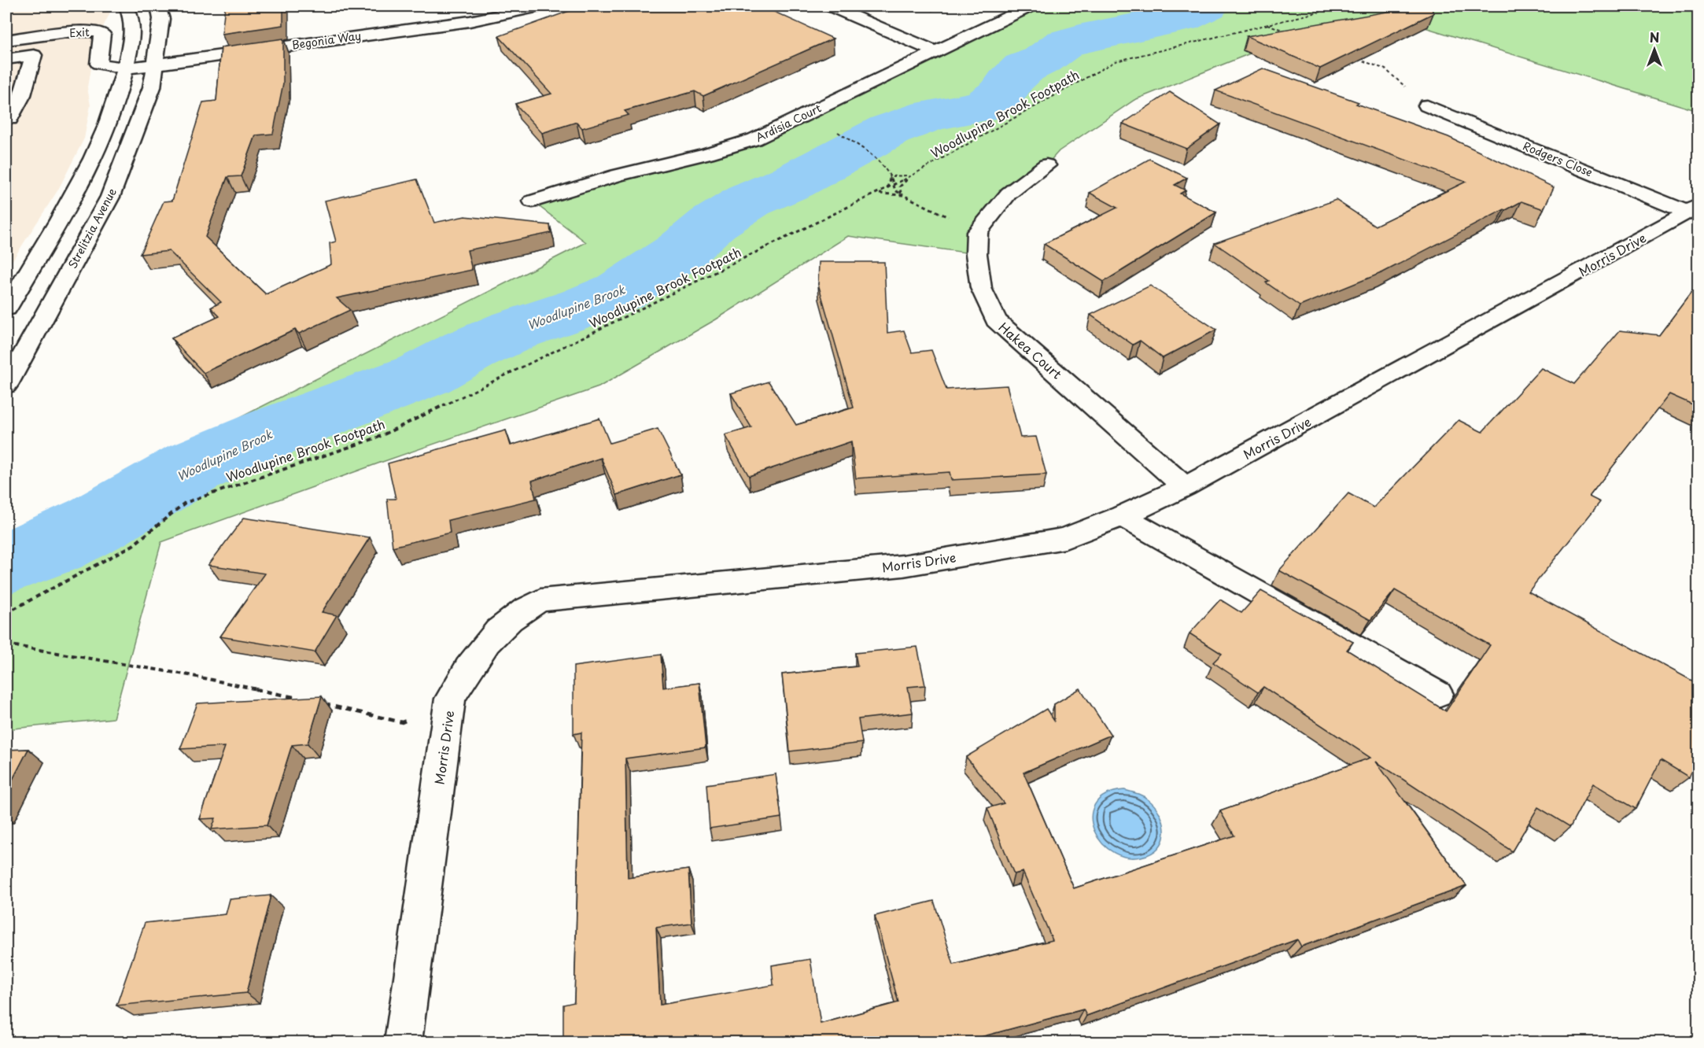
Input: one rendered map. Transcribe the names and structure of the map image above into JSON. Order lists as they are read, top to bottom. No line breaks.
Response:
{"streets":{"street":["Exit","Begonia Way","Ardisia Court","Rodgers Close","Strelitzia Avenue","Morris Drive","Hakea Court"],"path":["Woodlupine Brook Footpath"]},"crossings":[["Exit","Begonia Way"],["Begonia Way","Strelitzia Avenue"],["Rodgers Close","Morris Drive"],["Morris Drive","Hakea Court"]],"water":["Woodlupine Brook"],"north":"top"}
